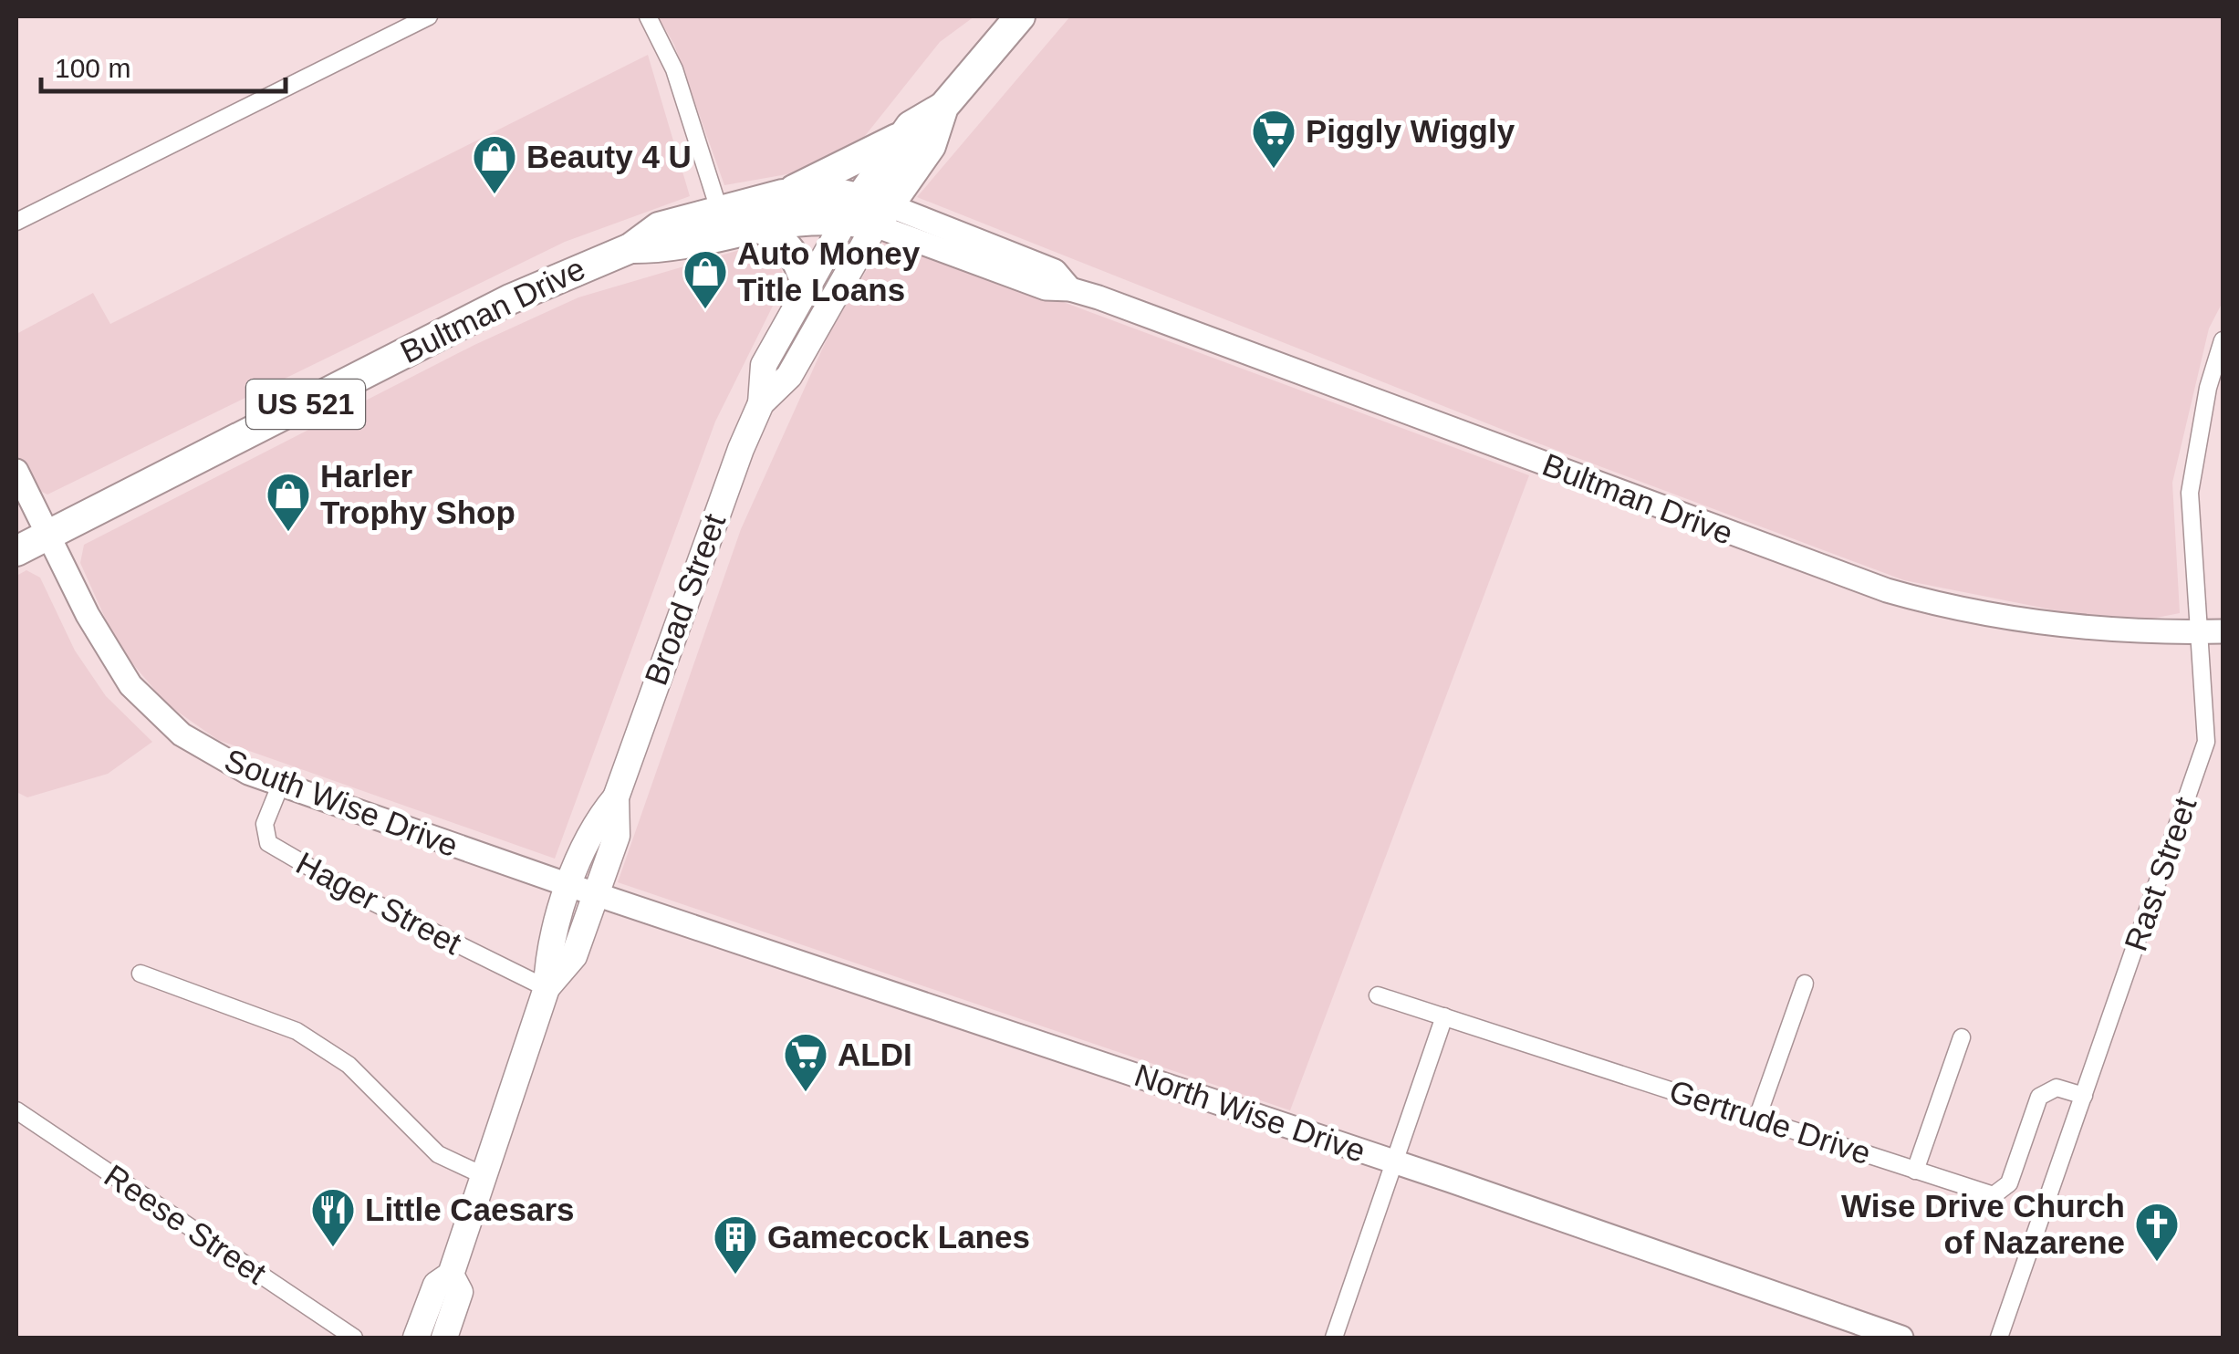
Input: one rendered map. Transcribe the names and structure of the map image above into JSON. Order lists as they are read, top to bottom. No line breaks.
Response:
{"streets":{"highway":["Bultman Drive","US 521","Broad Street"],"street":["South Wise Drive","Rast Street","Hager Street","North Wise Drive","Gertrude Drive","Reese Street"]},"crossings":[["Bultman Drive","US 521"],["Bultman Drive","Broad Street"],["Bultman Drive","South Wise Drive"],["Bultman Drive","Rast Street"],["US 521","Broad Street"],["Broad Street","South Wise Drive"],["Broad Street","Hager Street"],["Broad Street","North Wise Drive"],["South Wise Drive","Hager Street"],["South Wise Drive","North Wise Drive"],["Rast Street","Gertrude Drive"]],"places":{"supermarket":["Piggly Wiggly","ALDI"],"shop":["Beauty 4 U","Auto Money Title Loans","Harler Trophy Shop"],"restaurant":["Little Caesars"],"church":["Wise Drive Church of Nazarene"],"building":["Gamecock Lanes"]},"scale_bar":"100 m"}
